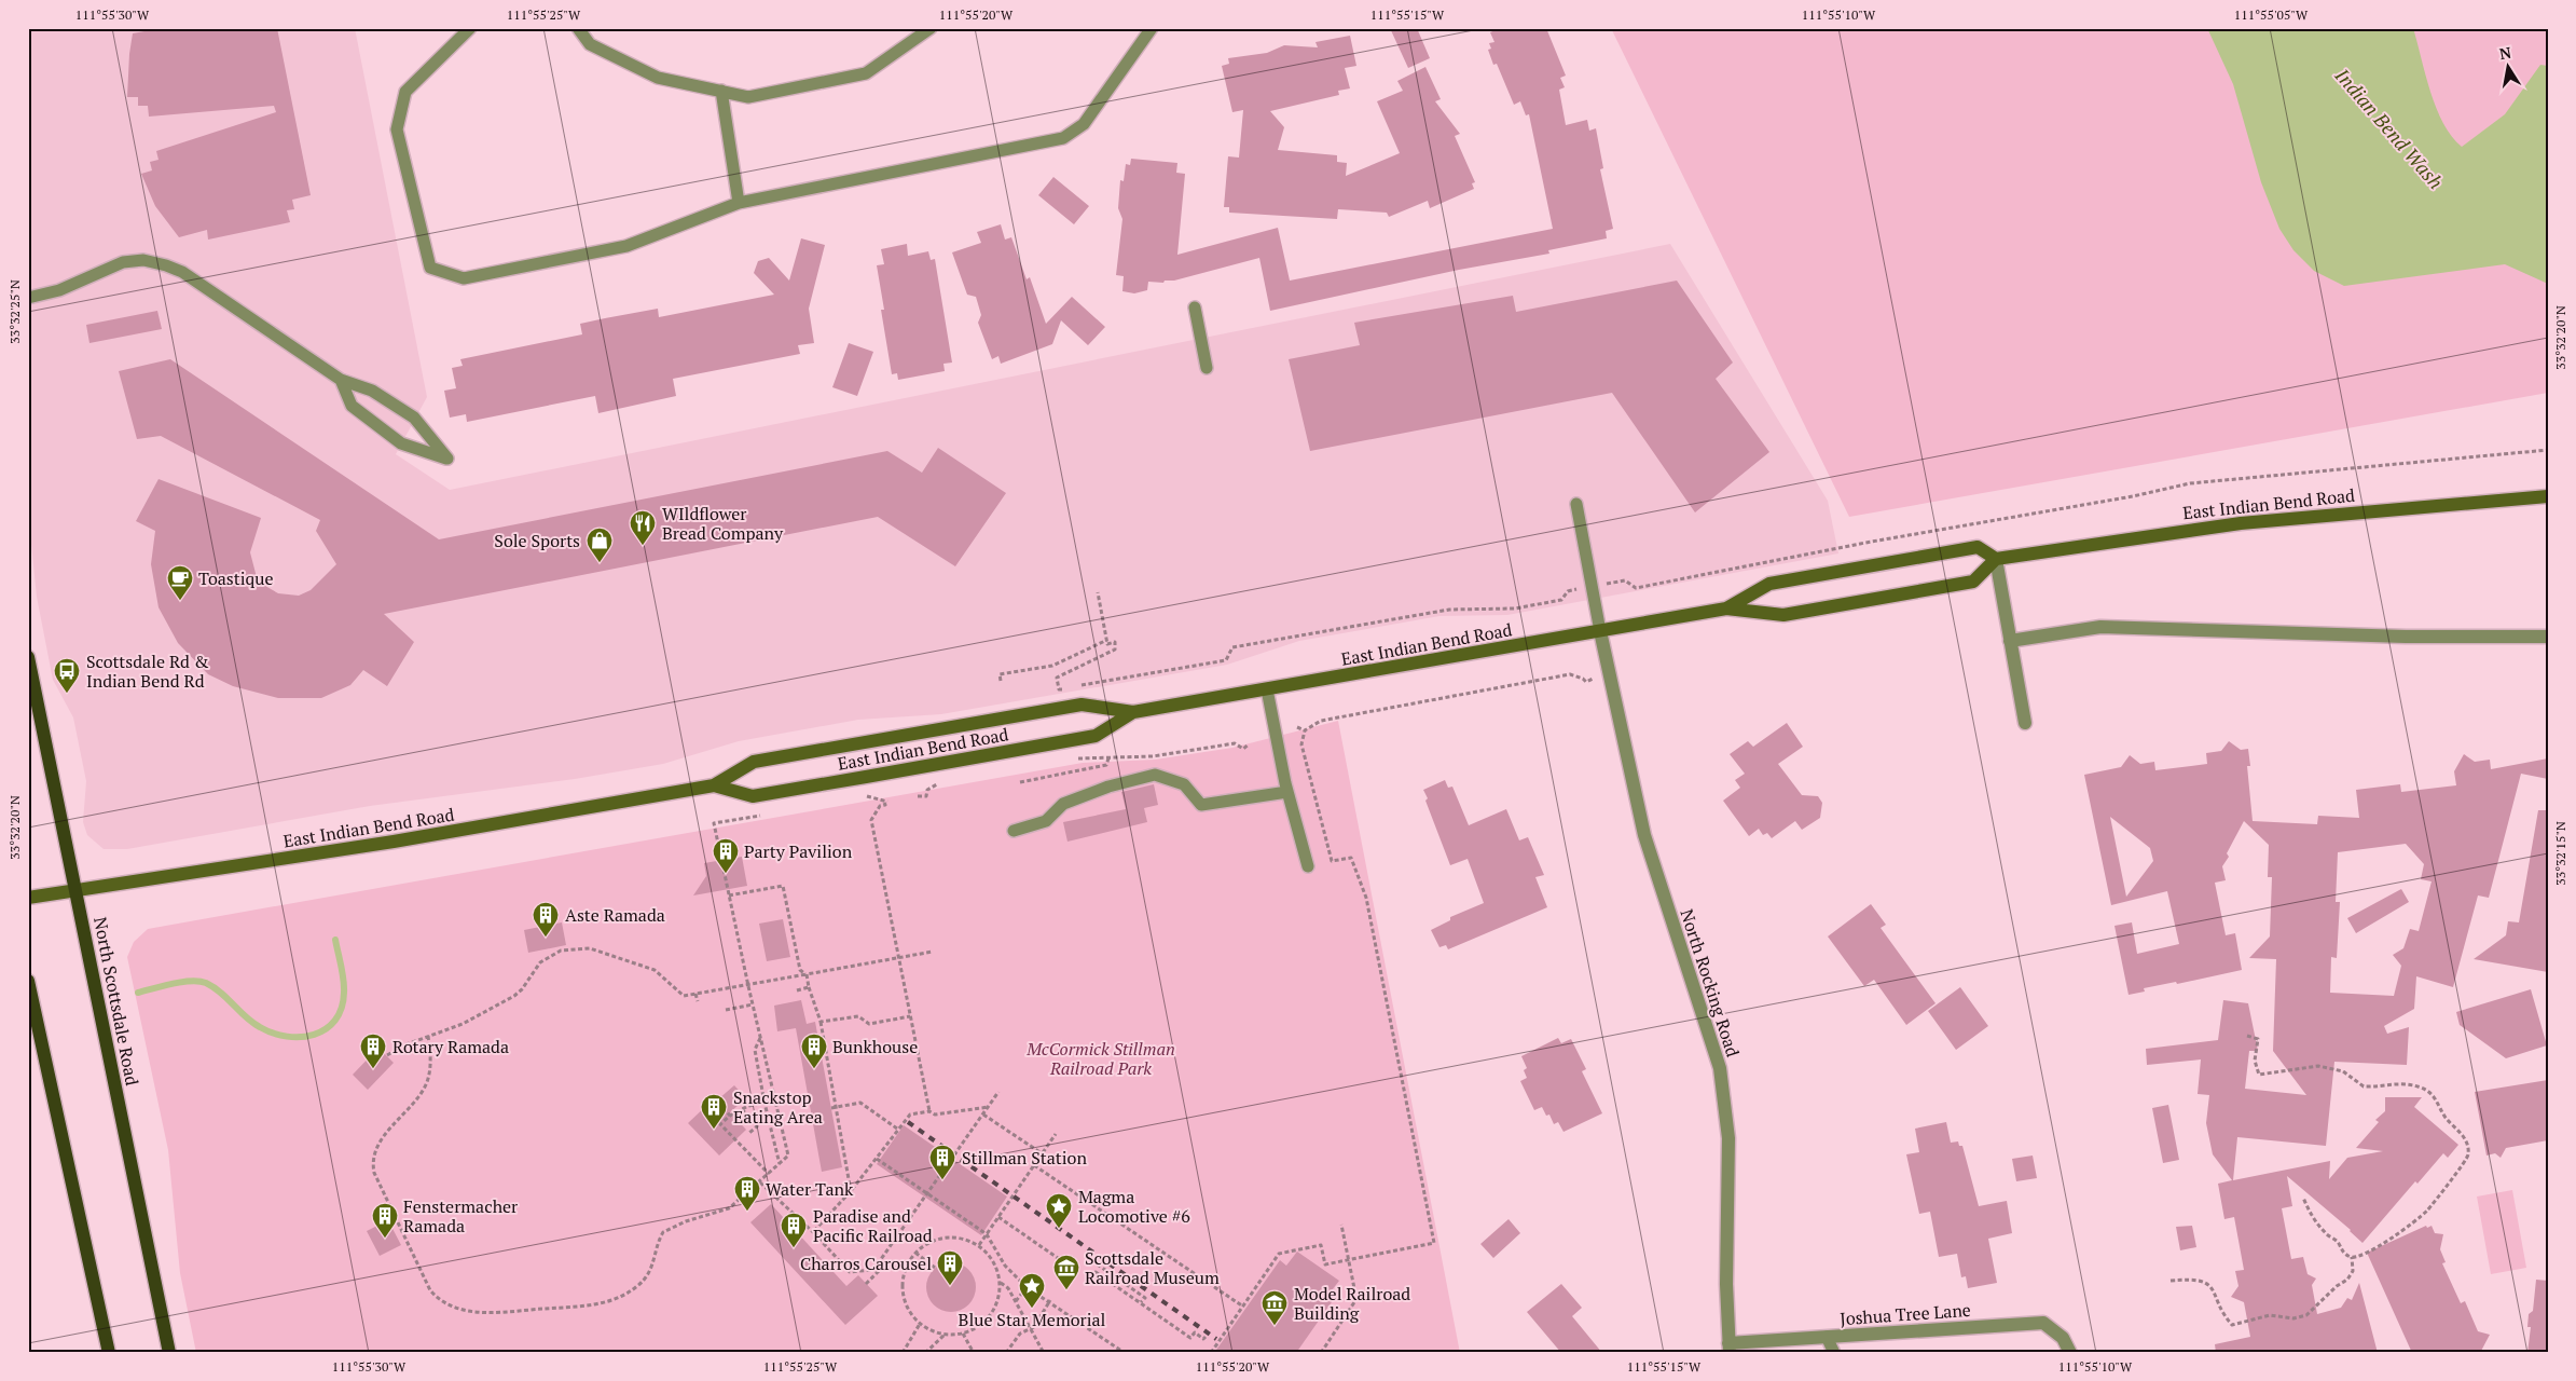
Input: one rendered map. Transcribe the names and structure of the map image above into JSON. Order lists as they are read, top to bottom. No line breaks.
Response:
{"streets":{"main road":["East Indian Bend Road","North Scottsdale Road"],"street":["North Rocking Road","Joshua Tree Lane"]},"crossings":[["East Indian Bend Road","North Rocking Road"],["East Indian Bend Road","North Scottsdale Road"],["North Rocking Road","Joshua Tree Lane"]],"water":["Indian Bend Wash"],"parks":["McCormick Stillman Railroad Park"],"places":{"restaurant":["WIldflower Bread Company"],"shop":["Sole Sports"],"cafe":["Toastique"],"bus stop":["Scottsdale Rd & Indian Bend Rd"],"building":["Party Pavilion","Aste Ramada","Rotary Ramada","Bunkhouse","Snackstop Eating Area","Stillman Station","Water Tank","Fenstermacher Ramada","Paradise and Pacific Railroad","Charros Carousel"],"place":["Magma Locomotive #6","Blue Star Memorial"],"museum":["Scottsdale Railroad Museum","Model Railroad Building"]},"north":"top","coordinates":["111°55'30\"W","111°55'25\"W","111°55'20\"W","111°55'15\"W","111°55'10\"W","111°55'05\"W","33°32'25\"N","33°32'20\"N","33°32'15\"N"]}
